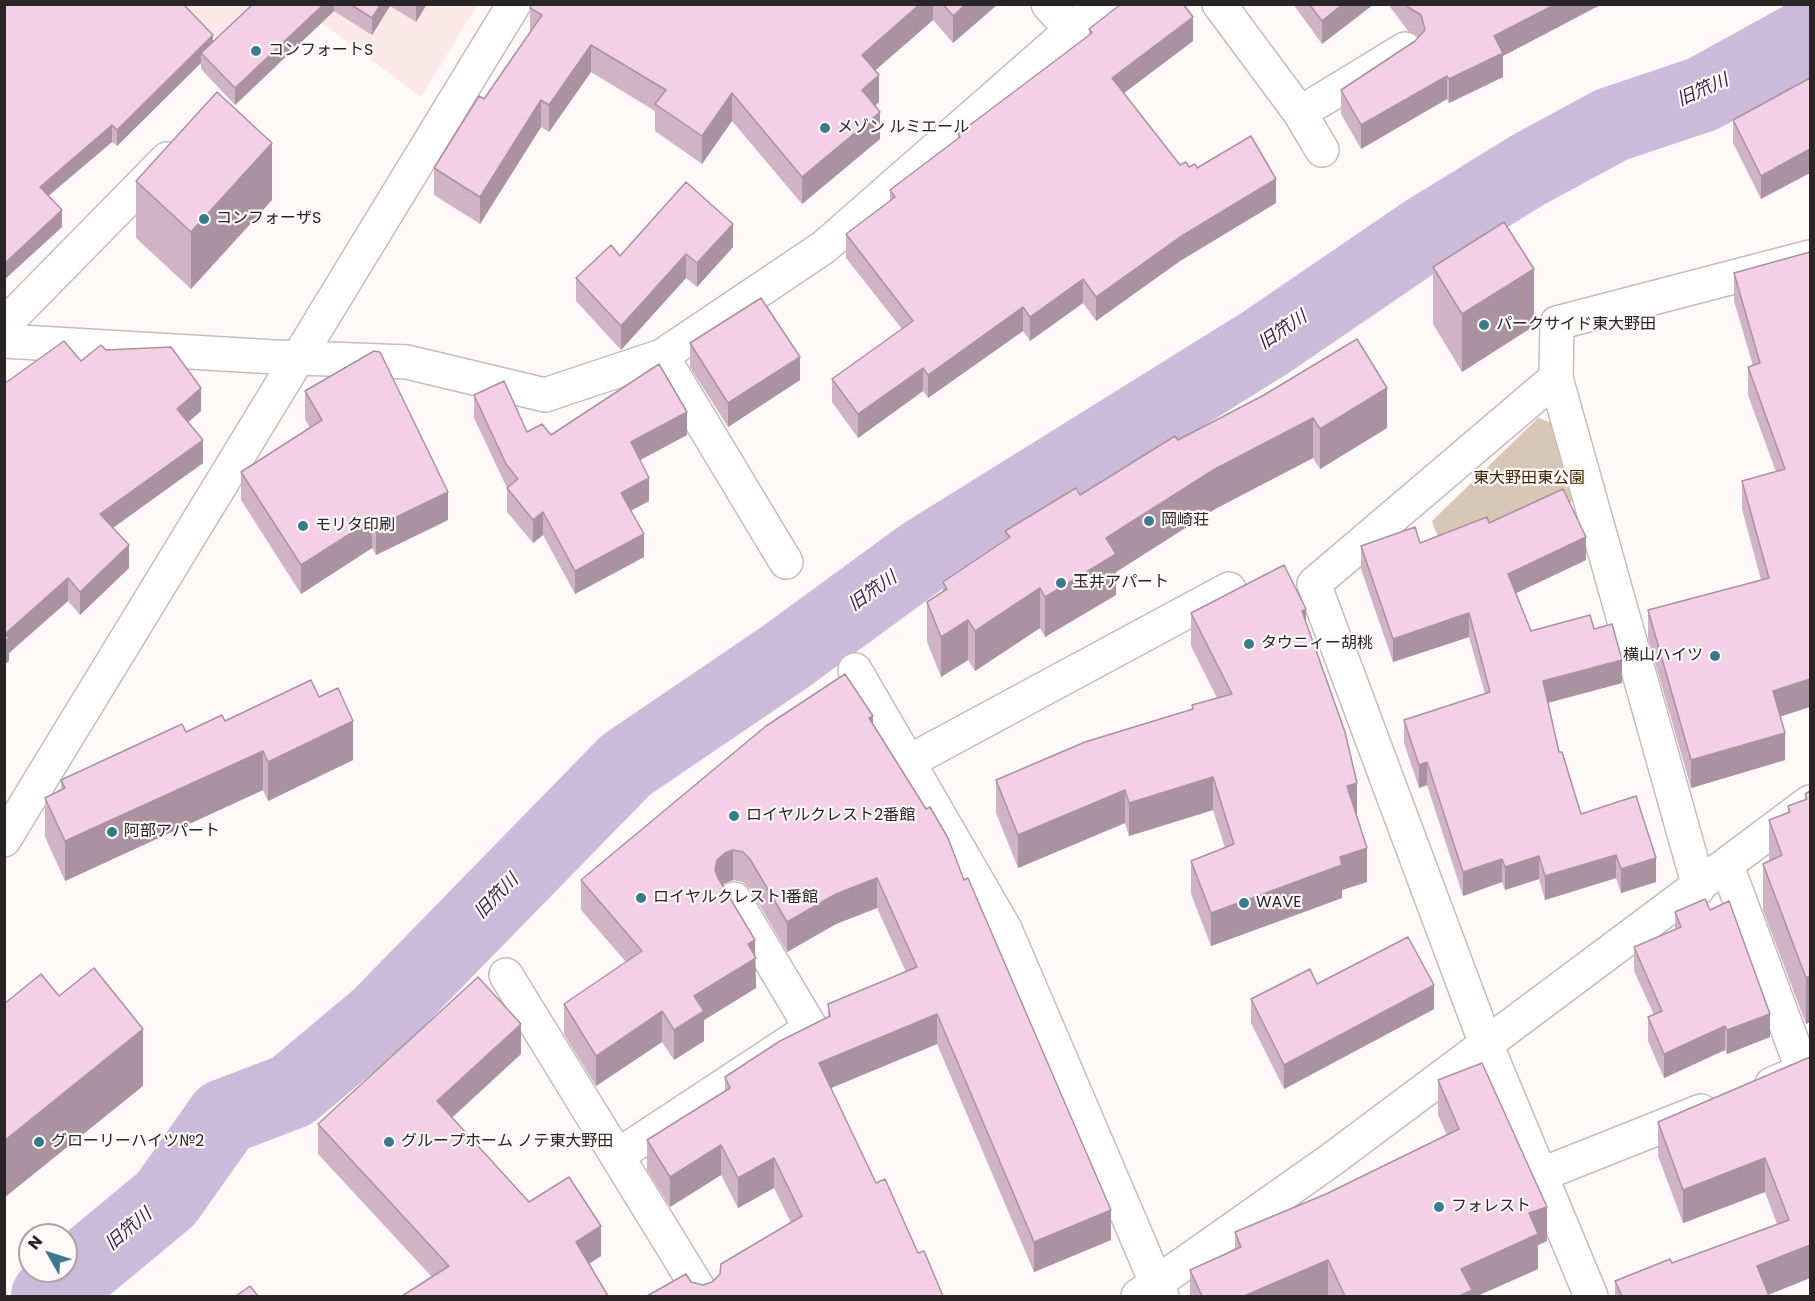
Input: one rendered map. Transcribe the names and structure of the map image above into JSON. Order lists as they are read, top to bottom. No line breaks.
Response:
{"water":["旧笊川"],"parks":["東大野田東公園"],"places":["コンフォートS","メゾン ルミエール","コンフォーザS","パークサイド東大野田","岡崎荘","モリタ印刷","玉井アパート","タウニィー胡桃","横山ハイツ","ロイヤルクレスト2番館","阿部アパート","ロイヤルクレスト1番館","WAVE","グローリーハイツ№2","グループホーム ノテ東大野田","フォレスト"],"north":"top left"}
